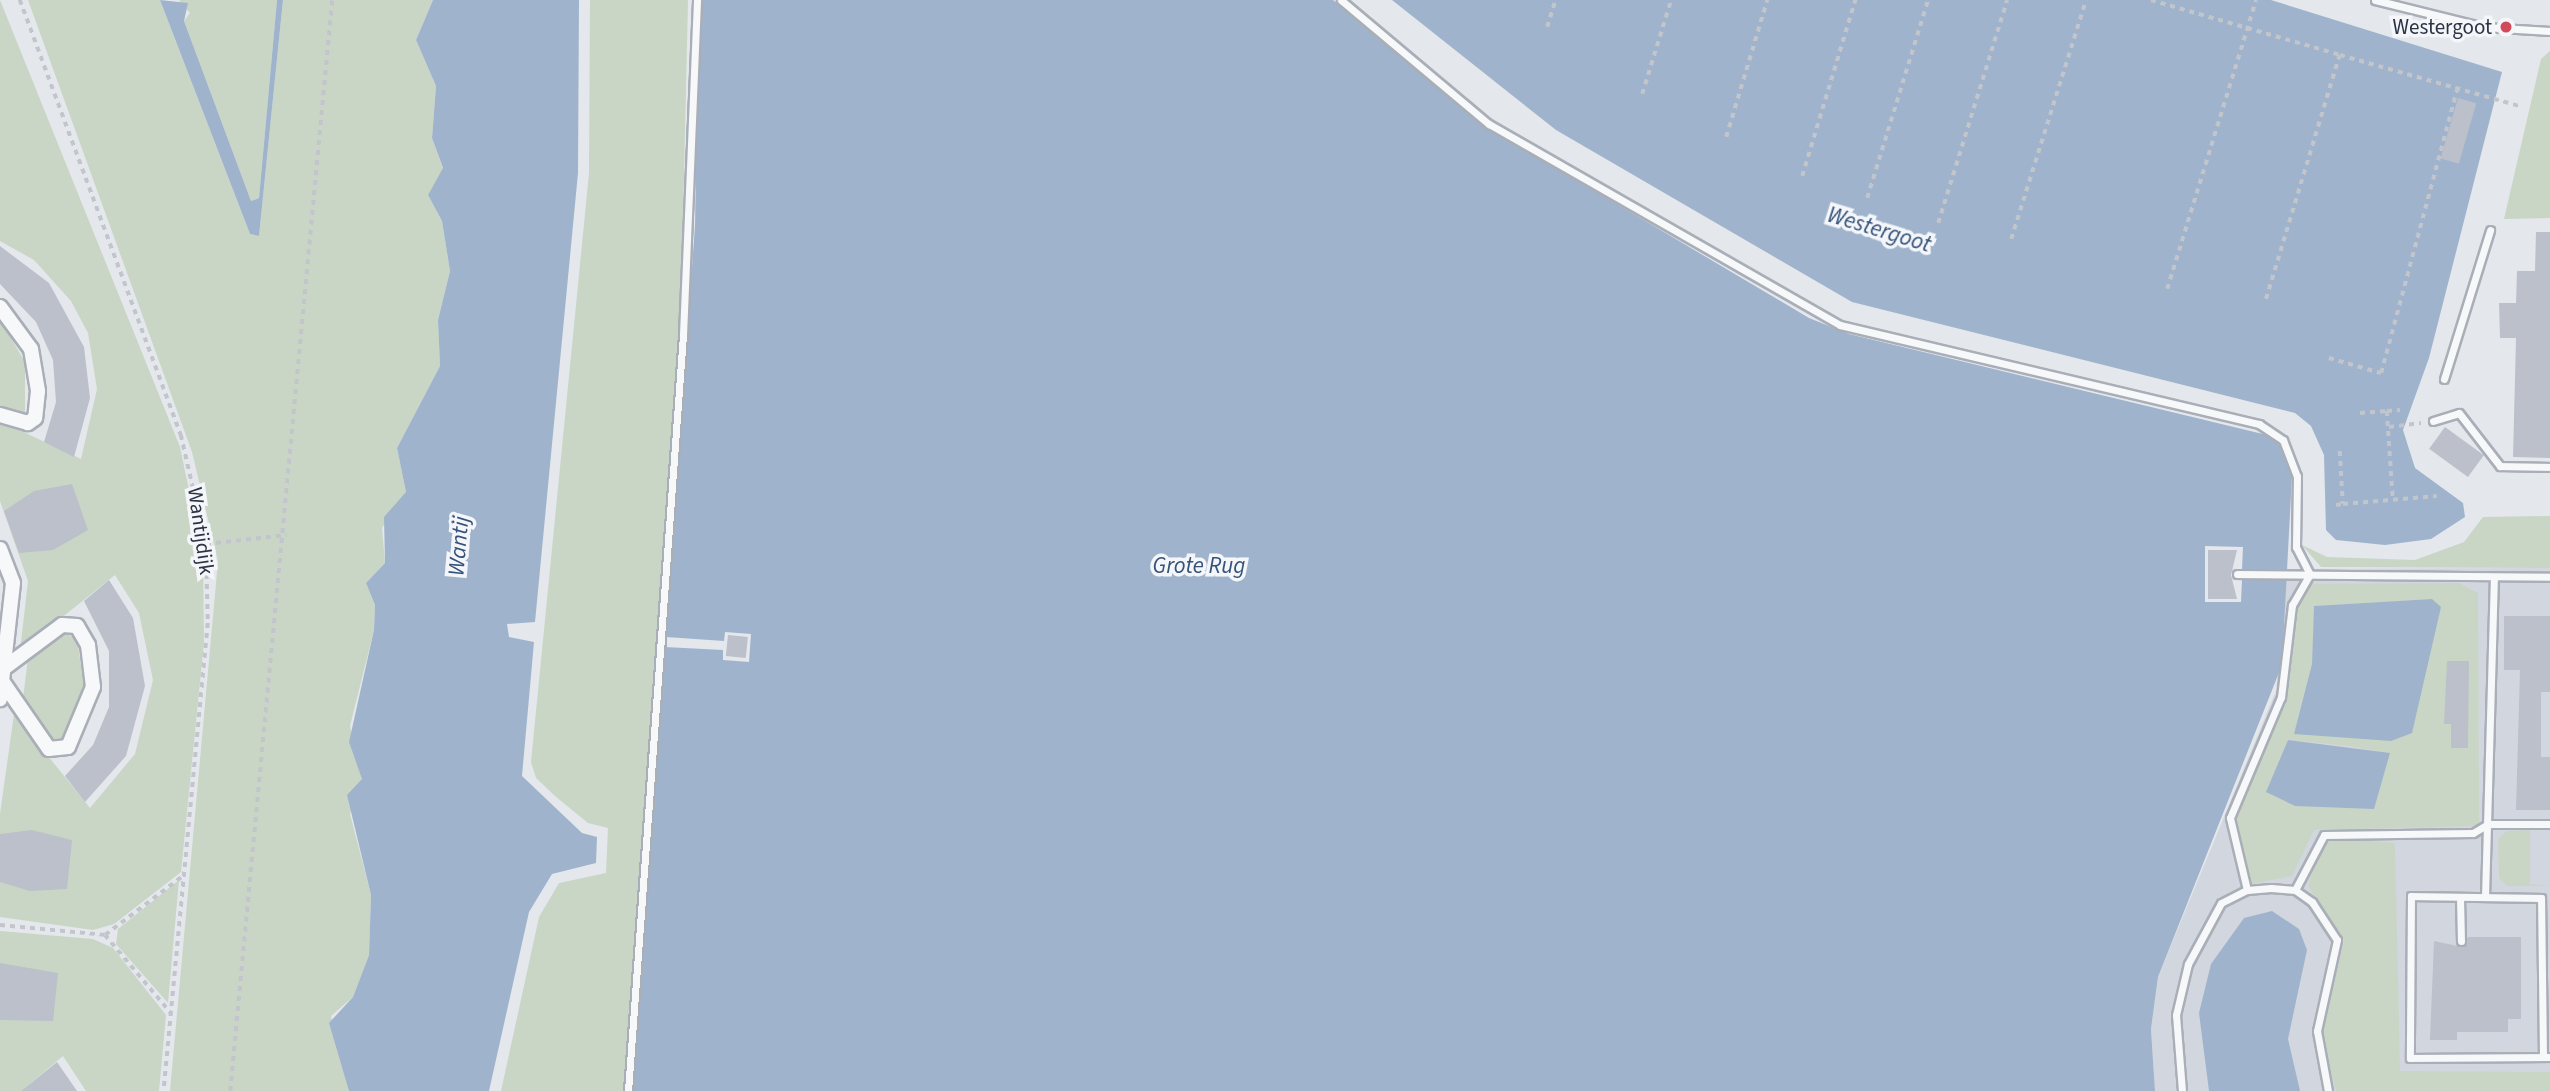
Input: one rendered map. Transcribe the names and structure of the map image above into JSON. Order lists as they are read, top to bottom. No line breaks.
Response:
{"streets":{"path":["Wantijdijk"]},"water":["Westergoot","Wantij","Grote Rug"],"places":["Westergoot"]}
